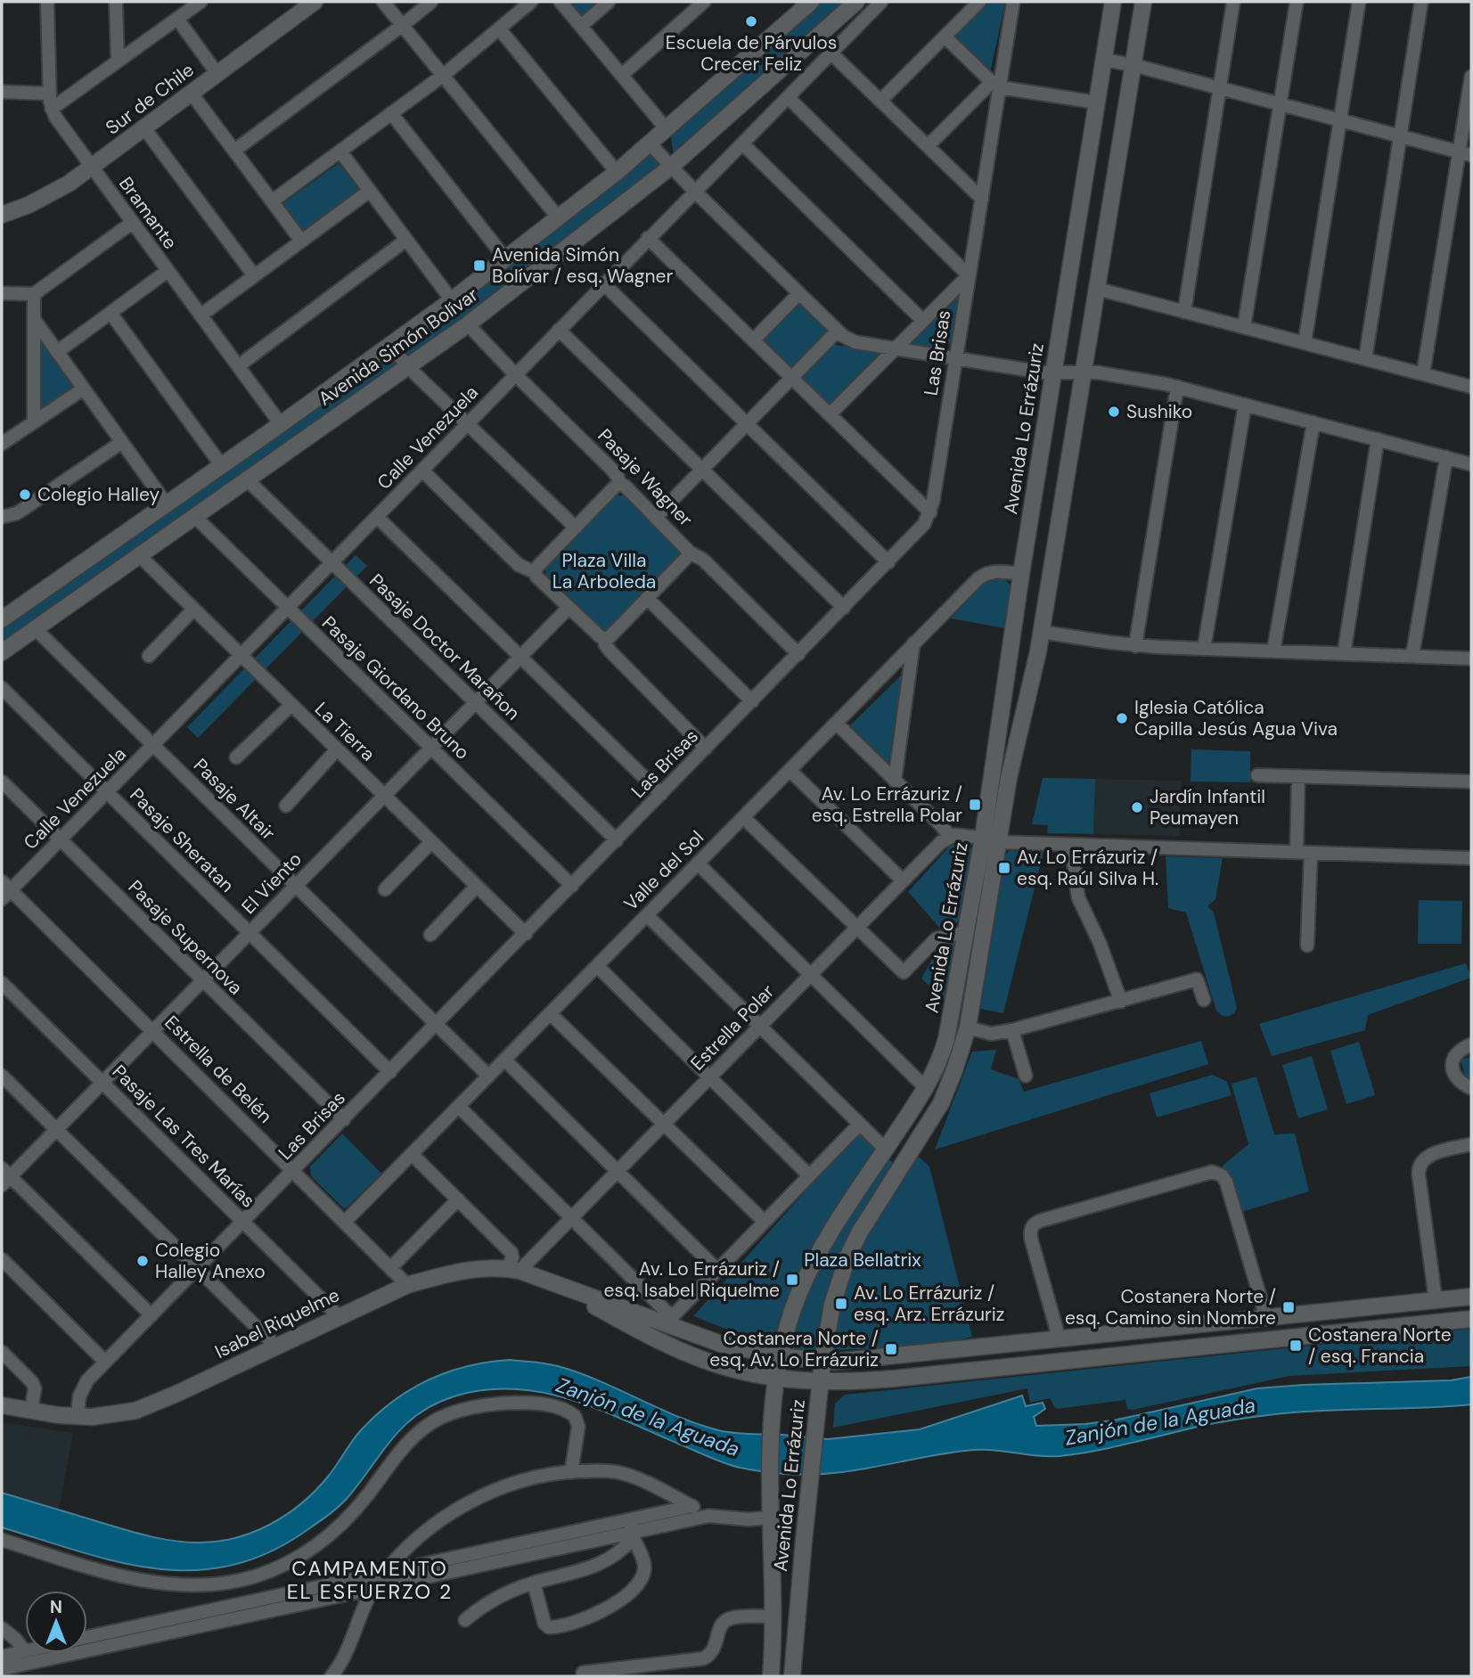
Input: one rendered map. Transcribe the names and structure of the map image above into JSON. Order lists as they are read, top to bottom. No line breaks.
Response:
{"streets":{"main road":["Sur de Chile","Avenida Simón Bolívar","Avenida Lo Errázuriz","Isabel Riquelme"],"street":["Bramante","Las Brisas","Calle Venezuela","Pasaje Wagner","Pasaje Doctor Marañon","Pasaje Giordano Bruno","La Tierra","Pasaje Altair","Pasaje Sheratan","Valle del Sol","El Viento","Pasaje Supernova","Estrella Polar","Estrella de Belén","Pasaje Las Tres Marías"]},"crossings":[["Sur de Chile","Bramante"],["Bramante","Avenida Simón Bolívar"],["Avenida Simón Bolívar","Pasaje Wagner"],["Avenida Simón Bolívar","Pasaje Doctor Marañon"],["Avenida Simón Bolívar","Pasaje Giordano Bruno"],["Avenida Simón Bolívar","La Tierra"],["Avenida Simón Bolívar","Pasaje Altair"],["Las Brisas","Pasaje Wagner"],["Las Brisas","Pasaje Doctor Marañon"],["Las Brisas","Pasaje Giordano Bruno"],["Las Brisas","La Tierra"],["Las Brisas","Pasaje Altair"],["Las Brisas","Pasaje Sheratan"],["Las Brisas","Pasaje Supernova"],["Las Brisas","Estrella de Belén"],["Las Brisas","Pasaje Las Tres Marías"],["Las Brisas","Isabel Riquelme"],["Avenida Lo Errázuriz","Valle del Sol"],["Avenida Lo Errázuriz","Isabel Riquelme"],["Calle Venezuela","Pasaje Wagner"],["Calle Venezuela","Pasaje Doctor Marañon"],["Calle Venezuela","Pasaje Giordano Bruno"],["Calle Venezuela","La Tierra"],["Calle Venezuela","Pasaje Altair"],["Calle Venezuela","Pasaje Sheratan"],["Calle Venezuela","Pasaje Supernova"],["Calle Venezuela","Estrella de Belén"],["Pasaje Doctor Marañon","El Viento"],["Pasaje Giordano Bruno","El Viento"],["La Tierra","El Viento"],["Pasaje Altair","Valle del Sol"],["Pasaje Altair","El Viento"],["Pasaje Sheratan","El Viento"],["Valle del Sol","Estrella de Belén"],["El Viento","Pasaje Supernova"],["El Viento","Estrella de Belén"],["El Viento","Pasaje Las Tres Marías"],["Estrella Polar","Isabel Riquelme"],["Estrella de Belén","Isabel Riquelme"],["Pasaje Las Tres Marías","Isabel Riquelme"]],"districts":["CAMPAMENTO EL ESFUERZO 2"],"water":["Zanjón de la Aguada"],"parks":["Plaza Villa La Arboleda","Plaza Bellatrix"],"places":{"other":["Escuela de Párvulos Crecer Feliz","Sushiko","Colegio Halley","Iglesia Católica Capilla Jesús Agua Viva","Jardín Infantil Peumayen","Colegio Halley Anexo"],"transit":["Avenida Simón Bolívar / esq. Wagner","Av. Lo Errázuriz / esq. Estrella Polar","Av. Lo Errázuriz / esq. Raúl Silva H.","Av. Lo Errázuriz / esq. Isabel Riquelme","Av. Lo Errázuriz / esq. Arz. Errázuriz","Costanera Norte / esq. Camino sin Nombre","Costanera Norte / esq. Francia","Costanera Norte / esq. Av. Lo Errázuriz"]},"north":"top"}
